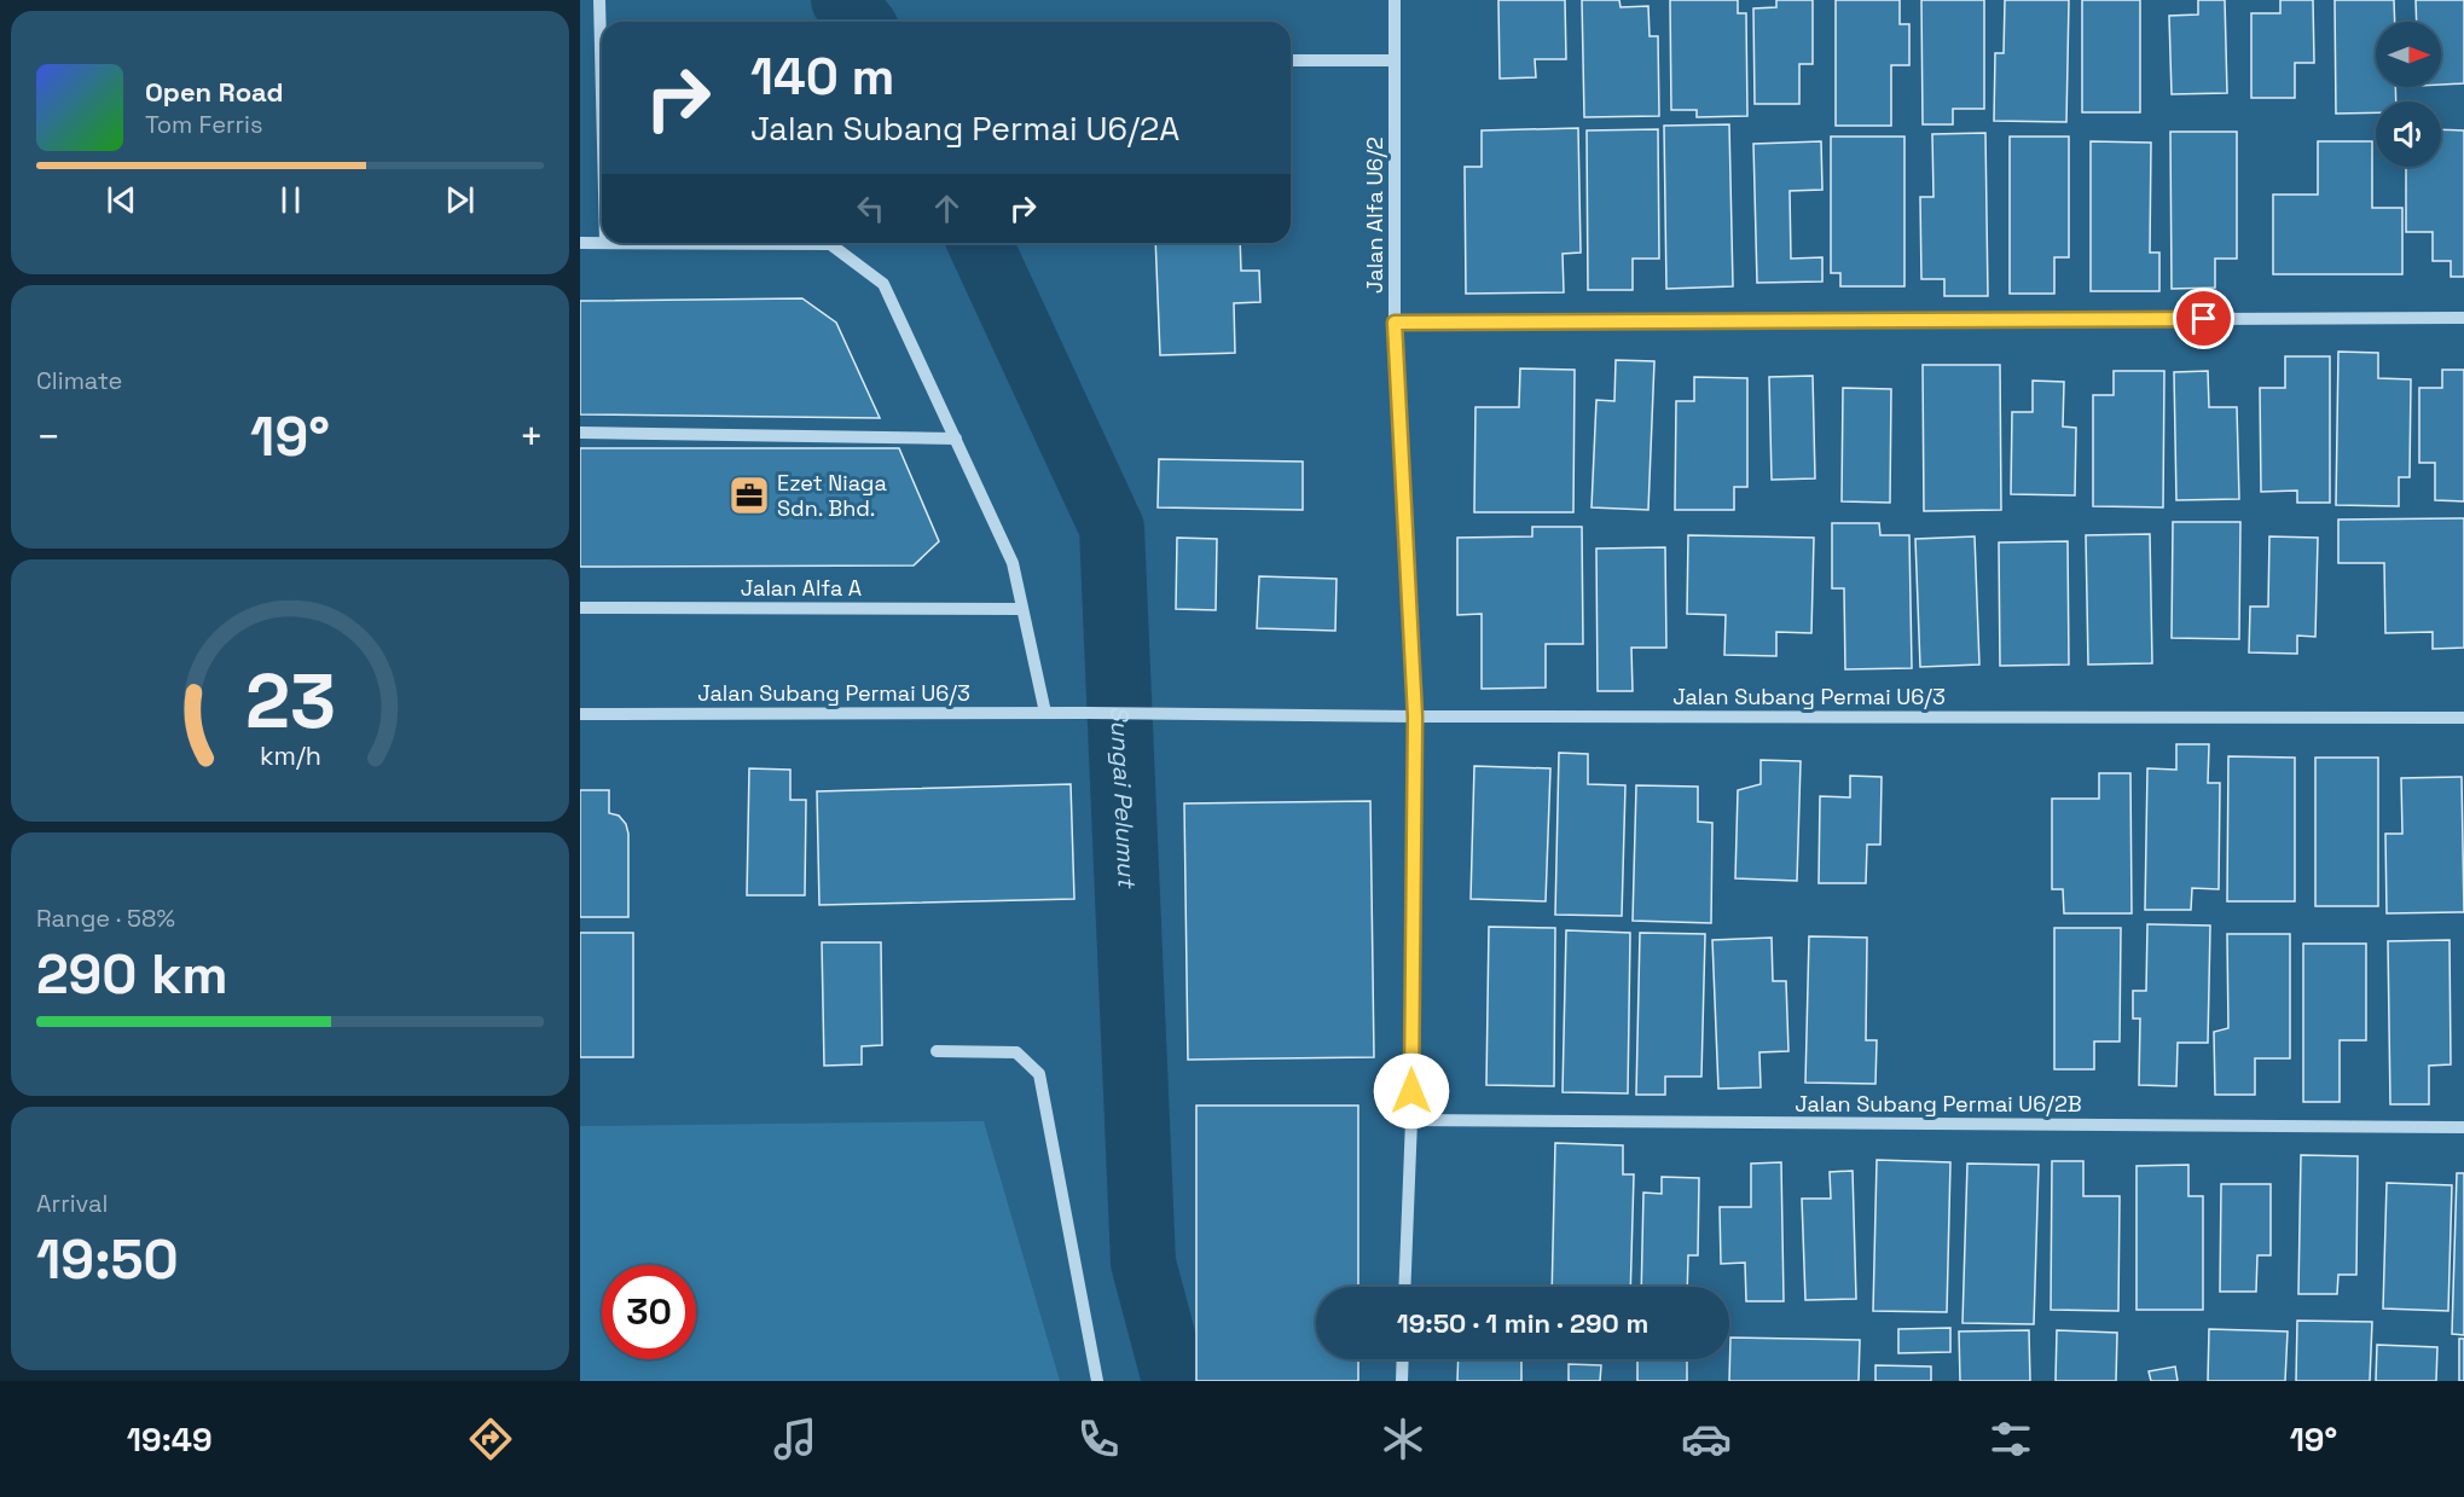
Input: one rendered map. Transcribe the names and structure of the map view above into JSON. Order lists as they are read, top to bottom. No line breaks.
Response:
{"streets":{"street":["Jalan Alfa U6/2","Jalan Alfa A","Jalan Subang Permai U6/3","Jalan Subang Permai U6/2B"]},"crossings":[["Jalan Alfa U6/2","Jalan Subang Permai U6/3"],["Jalan Alfa U6/2","Jalan Subang Permai U6/2B"]],"water":["Sungai Pelumut"],"places":{"office":["Ezet Niaga Sdn. Bhd."]},"north":"right","page":{"turn":["140 m","Jalan Subang Permai U6/2A"],"song":["Open Road","Tom Ferris"],"tile":["Climate",["Range · 58%","290 km"],["Arrival","19:50"]],"heat":["−","19°","+"],"limit":"30","trip":"19:50 · 1 min · 290 m","tabs":["19:49","19°"],"gauge":["23","km/h"]}}
